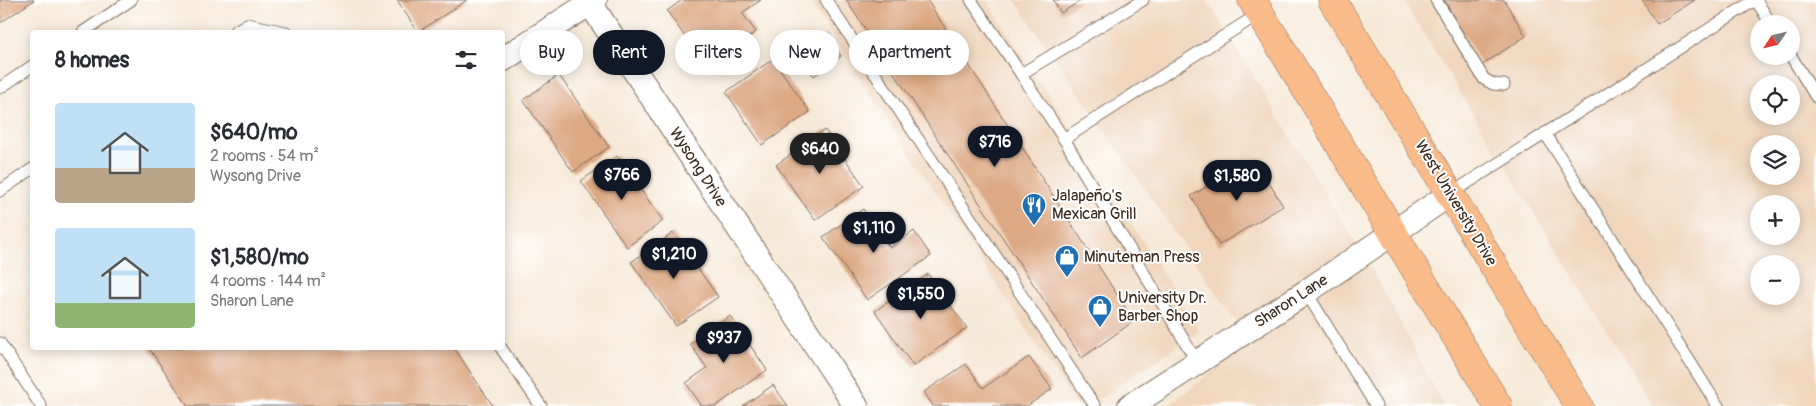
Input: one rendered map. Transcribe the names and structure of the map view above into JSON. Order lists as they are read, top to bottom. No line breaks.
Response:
{"streets":{"highway":["West University Drive"],"street":["Wysong Drive","Sharon Lane"]},"crossings":[["West University Drive","Sharon Lane"]],"places":{"restaurant":["Jalapeño's Mexican Grill"],"shop":["Minuteman Press","University Dr. Barber Shop"]},"north":"bottom left","page":{"map_buttons":["+","−"],"chip":["Buy","Rent","Filters","New","Apartment"],"heading":"8 homes","list":[{"name":"$640/mo","note":"2 rooms · 54 m² · Wysong Drive"},{"name":"$1,580/mo","note":"4 rooms · 144 m² · Sharon Lane"}],"price":["$716","$640","$766","$1,580","$1,110","$1,210","$1,550","$937"]}}
